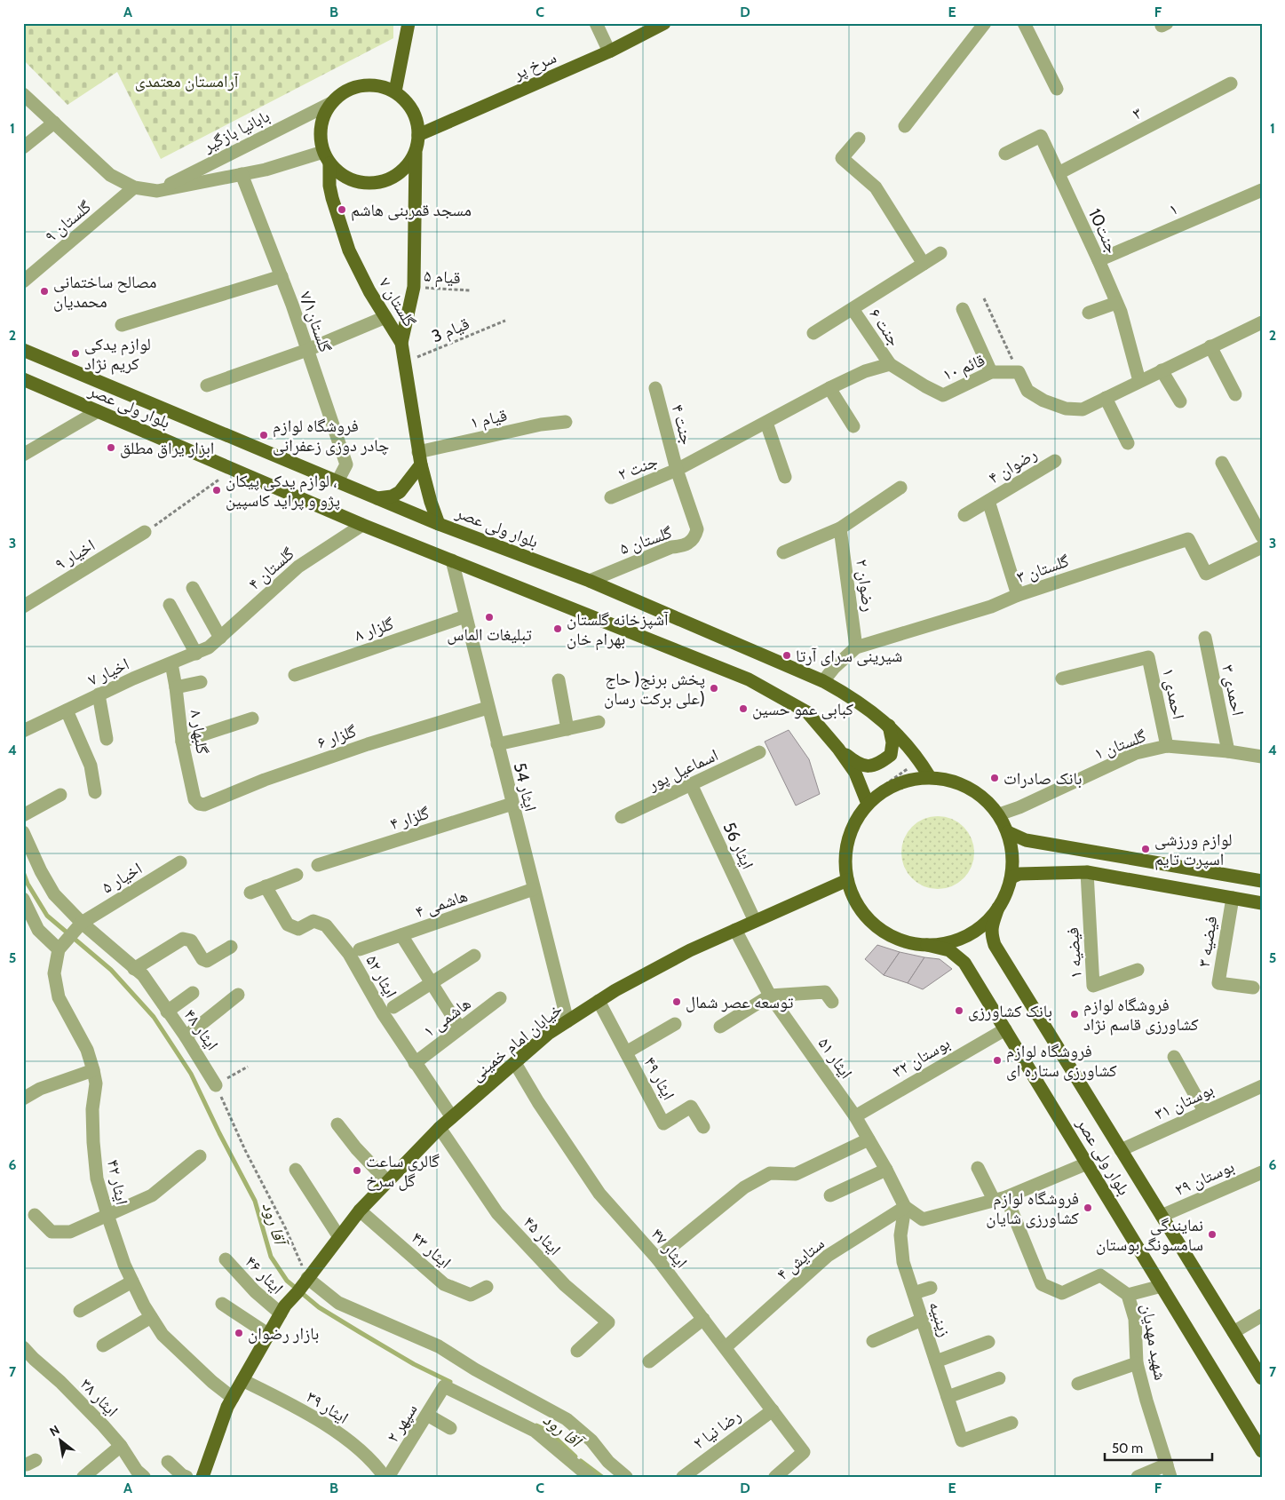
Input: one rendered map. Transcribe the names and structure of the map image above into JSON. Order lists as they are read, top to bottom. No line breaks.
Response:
{"streets":{"main road":["سرخ پر","گلستان ۷","بلوار ولی عصر","خیابان امام خمینی"],"street":["۳","بابانیا بازگیر","۱","گلستان ۹","جنت10","گلستان۷/۱","جنت ۶","قائم ۱۰","قیام ۱","جنت ۴","رضوان ۴","جنت ۲","گلستان ۵","اخیار ۹","گلستان ۴","گلستان ۳","رضوان ۲","گلزار ۸","اخیار ۷","احمدی ۳","احمدی ۱","گلبهار ۸","گلزار ۶","گلستان ۱","اسماعیل پور","ایثار 54","گلزار ۴","ایثار 56","اخیار ۵","هاشمی ۴","فیضیه ۳","فیضیه ۱","ایثار ۵۲","هاشمی ۱","ایثار ۴۸","بوستان ۳۲","ایثار ۵۱","ایثار ۴۹","بوستان ۳۱","بوستان ۲۹","ایثار ۴۲","ایثار ۴۵","ایثار ۴۷","ایثار ۴۳","ستایش ۴","ایثار ۴۶","زینبیه","شهید مهدیان","ایثار ۳۸","ایثار ۳۹","سپهر ۲","رضا نیا ۲"],"path":["قیام ۵","قیام 3"]},"crossings":[["سرخ پر","بابانیا بازگیر"],["سرخ پر","گلستان ۷"],["۳","جنت10"],["بابانیا بازگیر","گلستان ۹"],["بابانیا بازگیر","گلستان ۷"],["بابانیا بازگیر","گلستان۷/۱"],["۱","جنت10"],["گلستان ۷","قیام 3"],["گلستان ۷","بلوار ولی عصر"],["گلستان ۷","قیام ۱"],["گلستان۷/۱","بلوار ولی عصر"],["جنت ۶","قائم ۱۰"],["بلوار ولی عصر","گلستان ۵"],["بلوار ولی عصر","گلستان ۴"],["بلوار ولی عصر","گلستان ۳"],["بلوار ولی عصر","ایثار 54"],["بلوار ولی عصر","بوستان ۳۲"],["بلوار ولی عصر","بوستان ۳۱"],["بلوار ولی عصر","بوستان ۲۹"],["جنت ۴","جنت ۲"],["جنت ۴","گلستان ۵"],["رضوان ۴","گلستان ۳"],["جنت ۲","گلستان ۵"],["گلستان ۴","اخیار ۷"],["گلستان ۳","رضوان ۲"],["گلزار ۸","ایثار 54"],["اخیار ۷","گلبهار ۸"],["احمدی ۳","گلستان ۱"],["احمدی ۱","گلستان ۱"],["گلبهار ۸","گلزار ۶"],["گلزار ۶","ایثار 54"],["اسماعیل پور","ایثار 56"],["ایثار 54","گلزار ۴"],["ایثار 54","هاشمی ۴"],["ایثار 54","خیابان امام خمینی"],["ایثار 56","خیابان امام خمینی"],["اخیار ۵","ایثار ۴۸"],["اخیار ۵","ایثار ۴۲"],["ایثار ۵۲","هاشمی ۱"],["ایثار ۵۲","خیابان امام خمینی"],["خیابان امام خمینی","ایثار ۵۱"],["خیابان امام خمینی","ایثار ۴۹"],["خیابان امام خمینی","ایثار ۴۵"],["خیابان امام خمینی","ایثار ۴۷"],["خیابان امام خمینی","ایثار ۴۳"],["خیابان امام خمینی","ایثار ۴۶"],["بوستان ۳۲","ایثار ۵۱"],["ایثار ۵۱","ستایش ۴"],["ایثار ۵۱","زینبیه"],["ایثار ۴۷","ستایش ۴"],["ایثار ۴۷","رضا نیا ۲"],["ستایش ۴","زینبیه"],["ایثار ۳۹","سپهر ۲"]],"water":["آقا رود"],"parks":["آرامستان معتمدی"],"places":["مسجد قمربنی هاشم","مصالح ساختمانی محمدیان","لوازم یدکی کریم نژاد","فروشگاه لوازم چادر دوزی زعفرانی","ابزار یراق مطلق","لوازم یدکی پیکان ، پژو و پراید کاسپین","تبلیغات الماس","آشپزخانه گلستان بهرام خان","شیرینی سرای آرتا","پخش برنج( حاج علی برکت رسان)","کبابی عمو حسین","بانک صادرات","لوازم ورزشی اسپرت تایم","توسعه عصر شمال","بانک کشاورزی","فروشگاه لوازم کشاورزی قاسم نژاد","فروشگاه لوازم کشاورزی ستاره ای","گالری ساعت گل سرخ","فروشگاه لوازم کشاورزی شایان","نمایندگی سامسونگ بوستان","بازار رضوان"],"scale_bar":"50 m","north":"top left","grid":{"columns":["A","B","C","D","E","F"],"rows":["1","2","3","4","5","6","7"]}}
